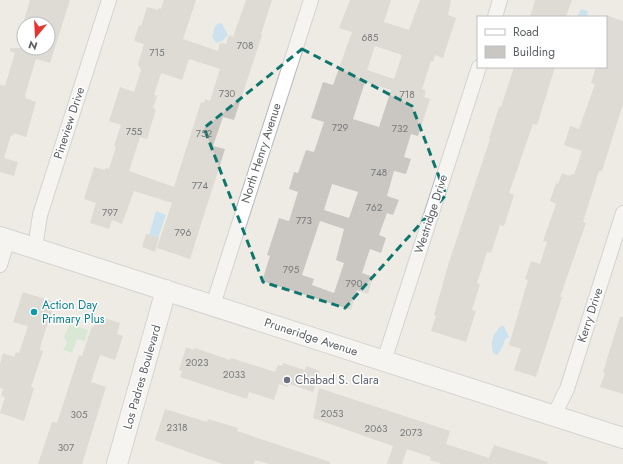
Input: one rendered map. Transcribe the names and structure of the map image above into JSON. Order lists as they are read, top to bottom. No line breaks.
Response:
{"streets":{"main road":["Pruneridge Avenue","Los Padres Boulevard"],"street":["Pineview Drive","North Henry Avenue","Westridge Drive","Kerry Drive"]},"crossings":[["Pineview Drive","Pruneridge Avenue"],["North Henry Avenue","Pruneridge Avenue"],["Westridge Drive","Pruneridge Avenue"],["Kerry Drive","Pruneridge Avenue"],["Pruneridge Avenue","Los Padres Boulevard"]],"places":["Action Day Primary Plus","Chabad S. Clara"],"house_numbers":["685","708","715","730","718","729","732","755","752","748","774","762","797","773","796","795","790","2023","2033","2053","305","2318","2063","2073","307"],"legend":["Road","Building"],"north":"bottom"}
